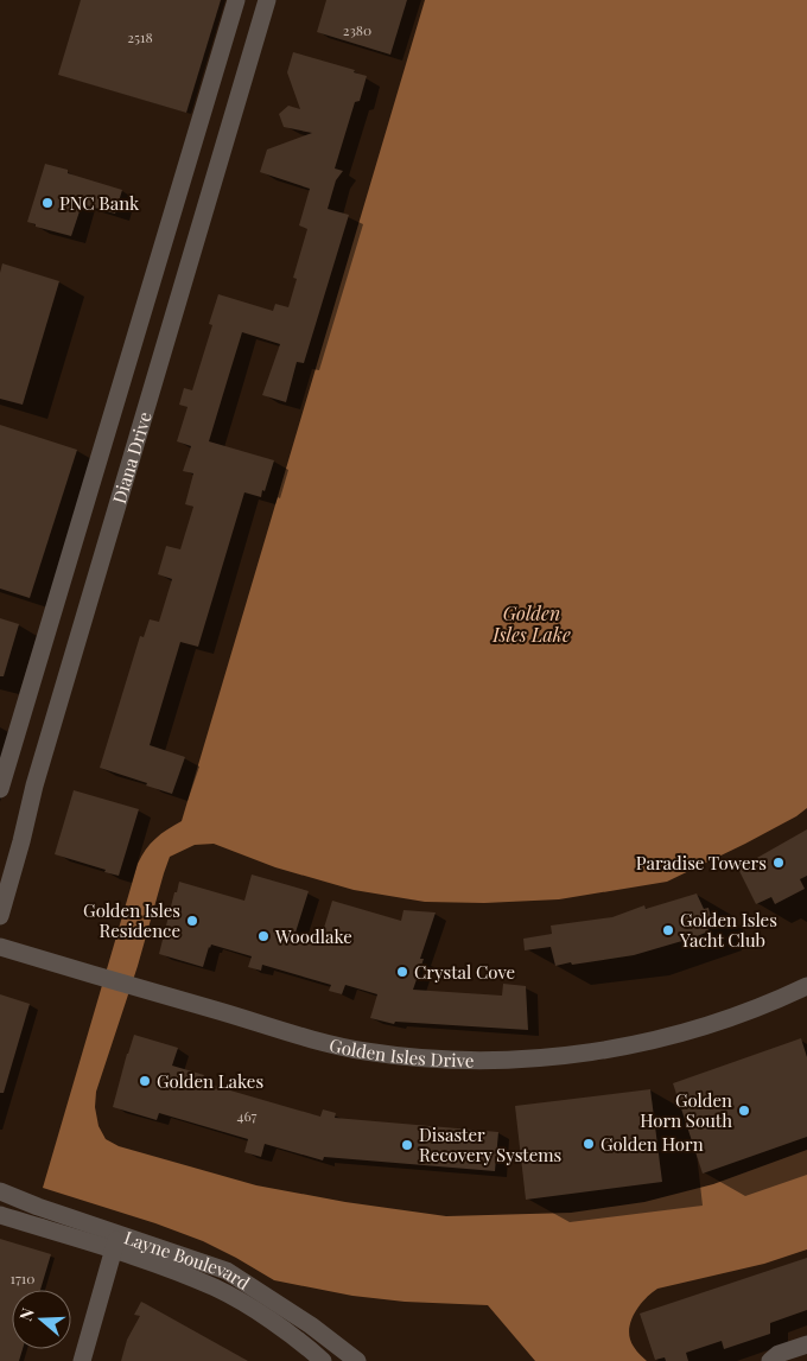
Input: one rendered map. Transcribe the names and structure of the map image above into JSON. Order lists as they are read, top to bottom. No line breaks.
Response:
{"streets":{"street":["Diana Drive","Golden Isles Drive","Layne Boulevard"]},"water":["Golden Isles Lake"],"places":["PNC Bank","Paradise Towers","Golden Isles Residence","Golden Isles Yacht Club","Woodlake","Crystal Cove","Golden Lakes","Golden Horn South","Golden Horn","Disaster Recovery Systems"],"house_numbers":["2380","2518","467","1710"],"north":"left"}
